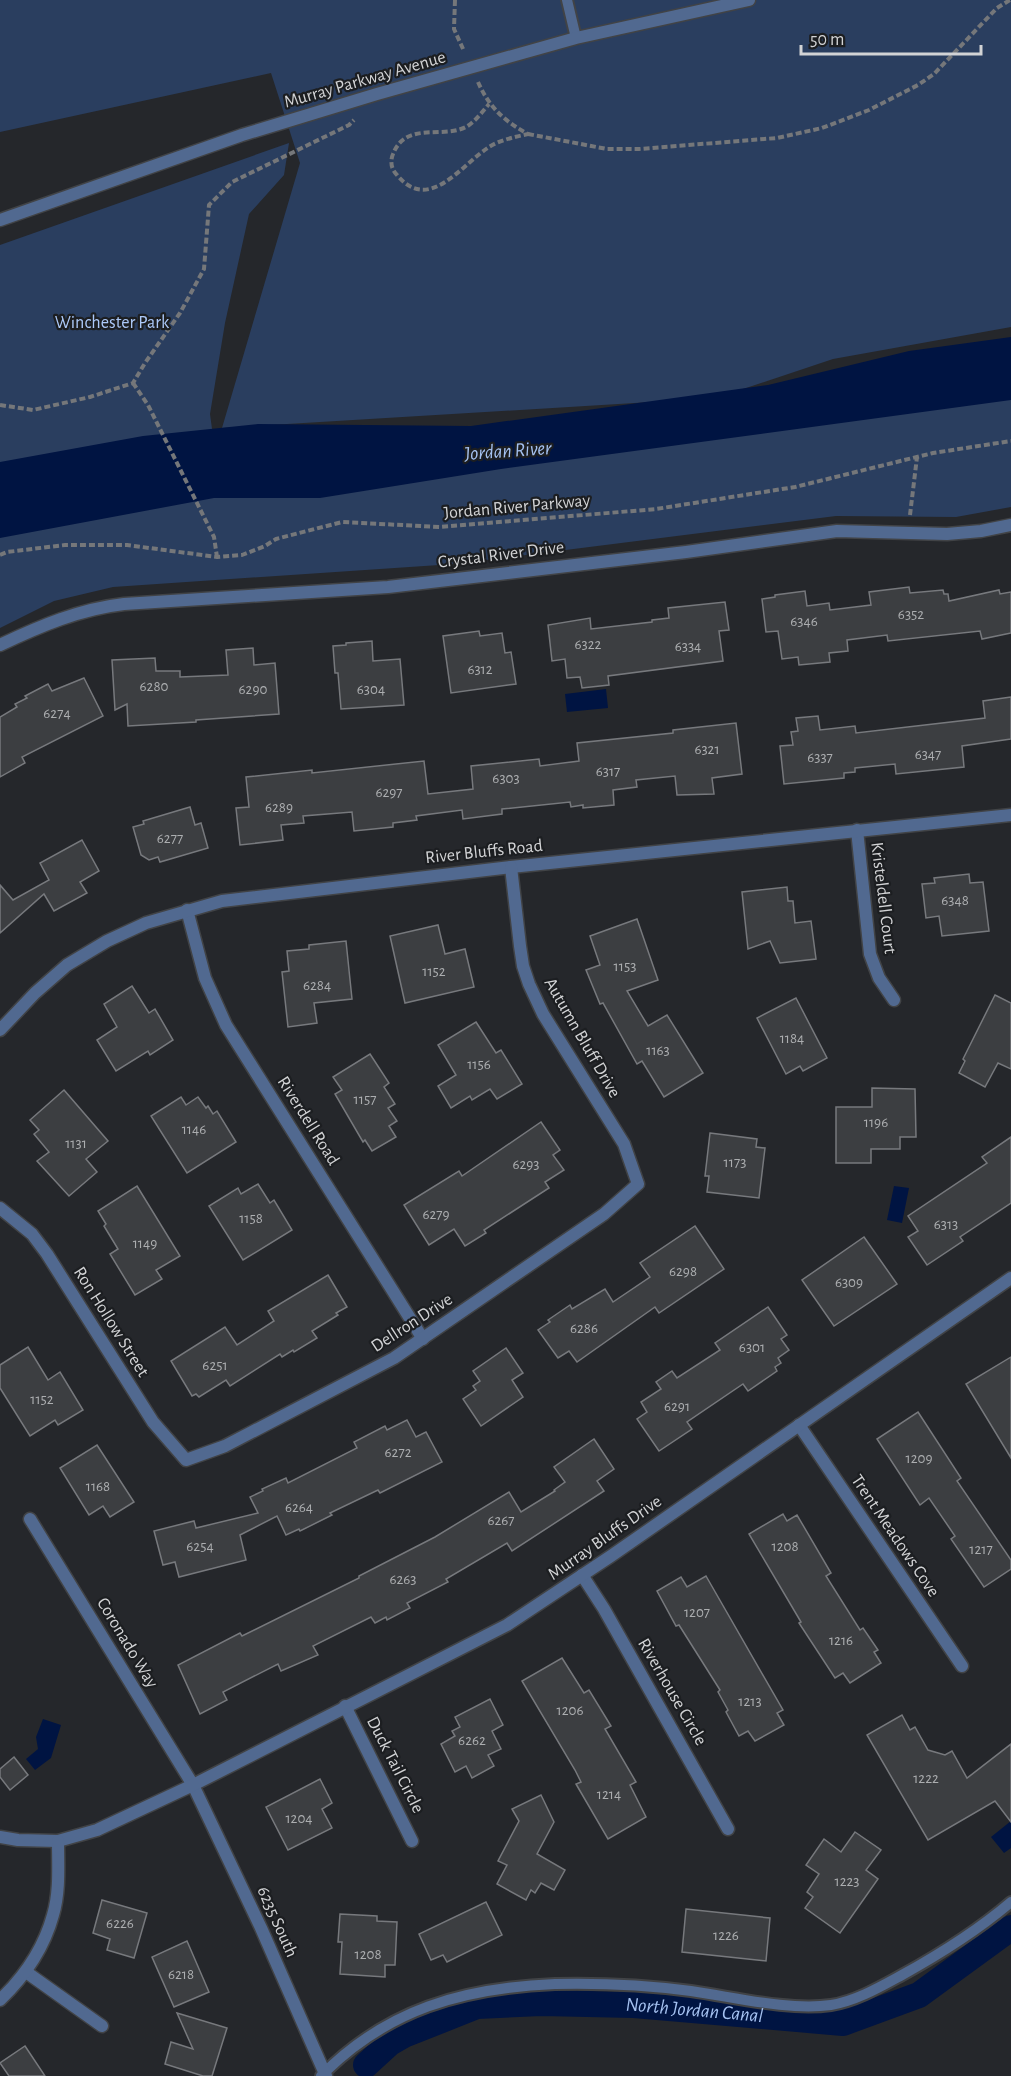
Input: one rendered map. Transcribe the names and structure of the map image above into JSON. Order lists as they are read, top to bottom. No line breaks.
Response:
{"streets":{"street":["Murray Parkway Avenue","Crystal River Drive","River Bluffs Road","Kristeldell Court","Autumn Bluff Drive","Riverdell Road","Ron Hollow Street","Dellron Drive","Trent Meadows Cove","Murray Bluffs Drive","Coronado Way","Riverhouse Circle","Duck Tail Circle","6235 South"],"path":["Jordan River Parkway"]},"crossings":[["River Bluffs Road","Kristeldell Court"],["River Bluffs Road","Autumn Bluff Drive"],["River Bluffs Road","Riverdell Road"],["Autumn Bluff Drive","Dellron Drive"],["Riverdell Road","Dellron Drive"],["Ron Hollow Street","Dellron Drive"],["Trent Meadows Cove","Murray Bluffs Drive"],["Murray Bluffs Drive","Coronado Way"],["Murray Bluffs Drive","Riverhouse Circle"],["Murray Bluffs Drive","Duck Tail Circle"],["Murray Bluffs Drive","6235 South"],["Coronado Way","6235 South"]],"water":["Jordan River","North Jordan Canal"],"parks":["Winchester Park"],"house_numbers":["6352","6346","6322","6334","6312","6280","6290","6304","6274","6321","6347","6337","6317","6303","6297","6289","6277","6348","1153","1152","6284","1184","1163","1156","1157","1196","1146","1131","1173","6293","6279","1158","6313","1149","6298","6309","6286","6301","6251","1152","6291","6272","1209","1168","6264","6267","6254","1208","1217","6263","1207","1216","1213","1206","6262","1222","1214","1204","1223","6226","1226","1208","6218"],"scale_bar":"50 m"}
